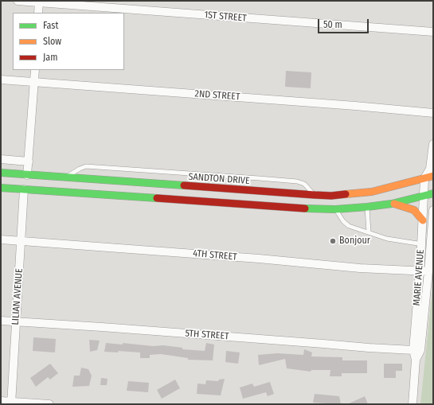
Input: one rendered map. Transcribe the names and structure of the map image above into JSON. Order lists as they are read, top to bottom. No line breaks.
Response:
{"streets":{"main road":["SANDTON DRIVE"],"street":["1ST STREET","2ND STREET","4TH STREET","MARIE AVENUE","LILIAN AVENUE","5TH STREET"]},"crossings":[["SANDTON DRIVE","MARIE AVENUE"],["4TH STREET","MARIE AVENUE"],["4TH STREET","LILIAN AVENUE"],["MARIE AVENUE","5TH STREET"],["LILIAN AVENUE","5TH STREET"]],"places":["Bonjour"],"legend":["Fast","Slow","Jam"],"scale_bar":"50 m"}
